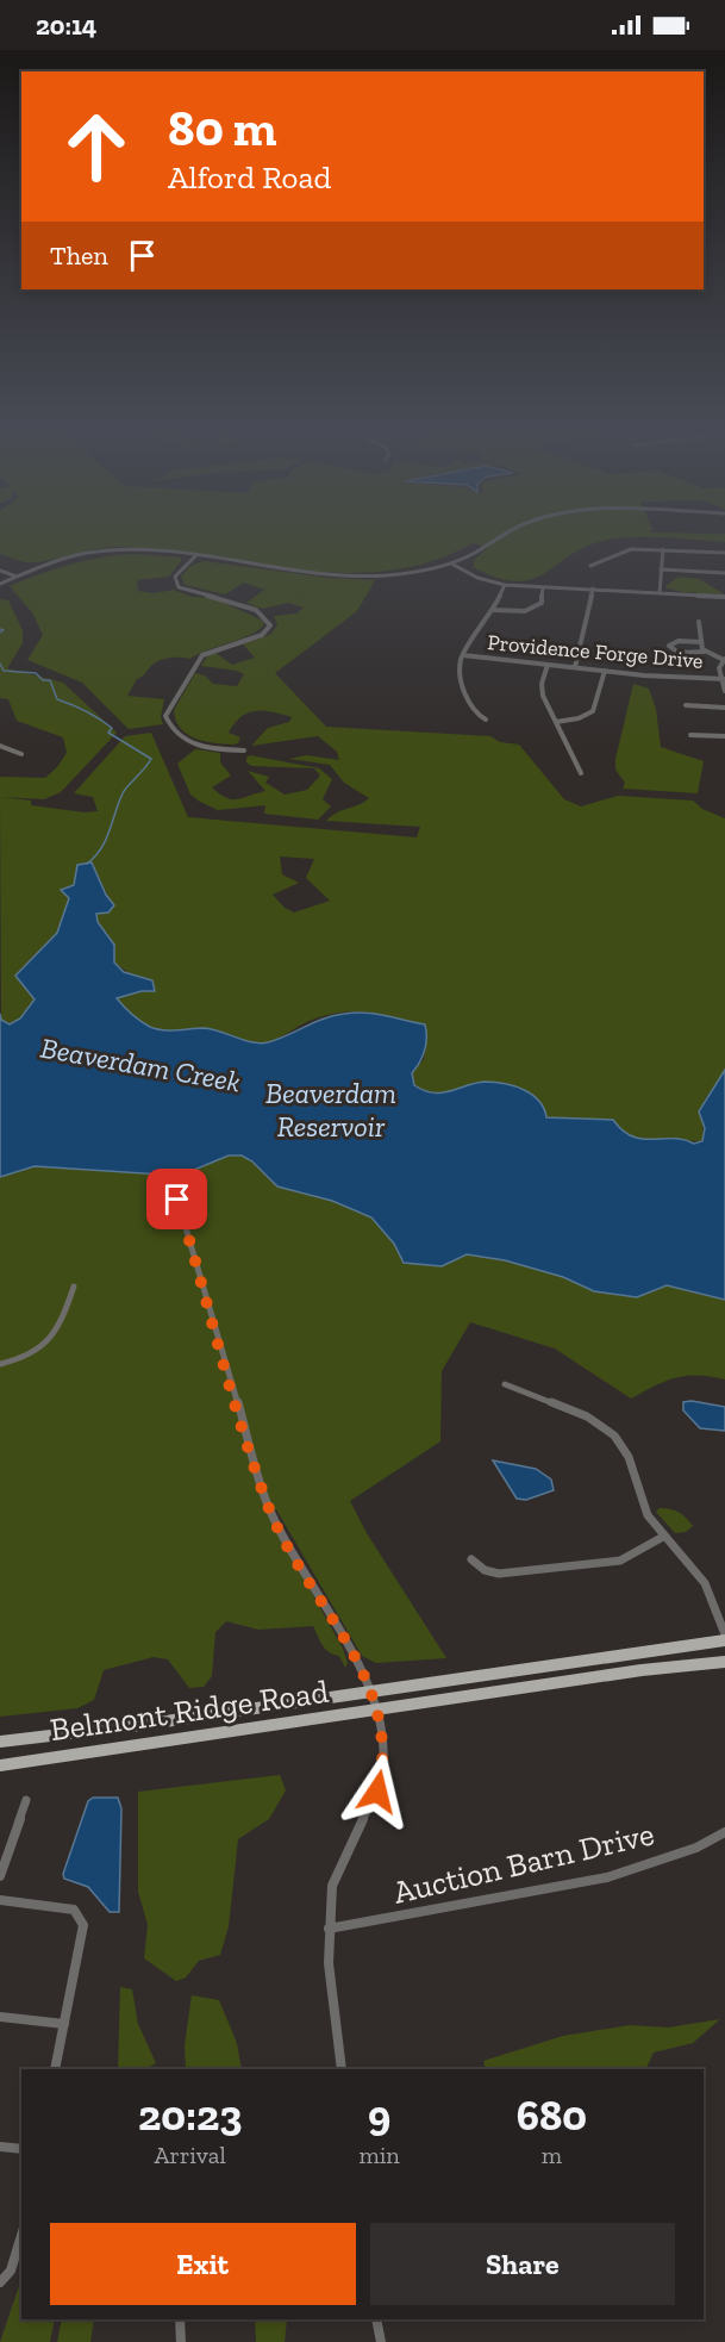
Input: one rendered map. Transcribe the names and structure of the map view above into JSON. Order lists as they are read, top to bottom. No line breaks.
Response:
{"streets":{"main road":["Belmont Ridge Road"],"street":["Providence Forge Drive","Auction Barn Drive"]},"water":["Beaverdam Creek","Beaverdam Reservoir"],"page":{"status":"20:14","turn":["80 m","Alford Road"],"then":"Then","eta":["20:23","Arrival","9","min","680","m"],"buttons":["Exit","Share"]}}
